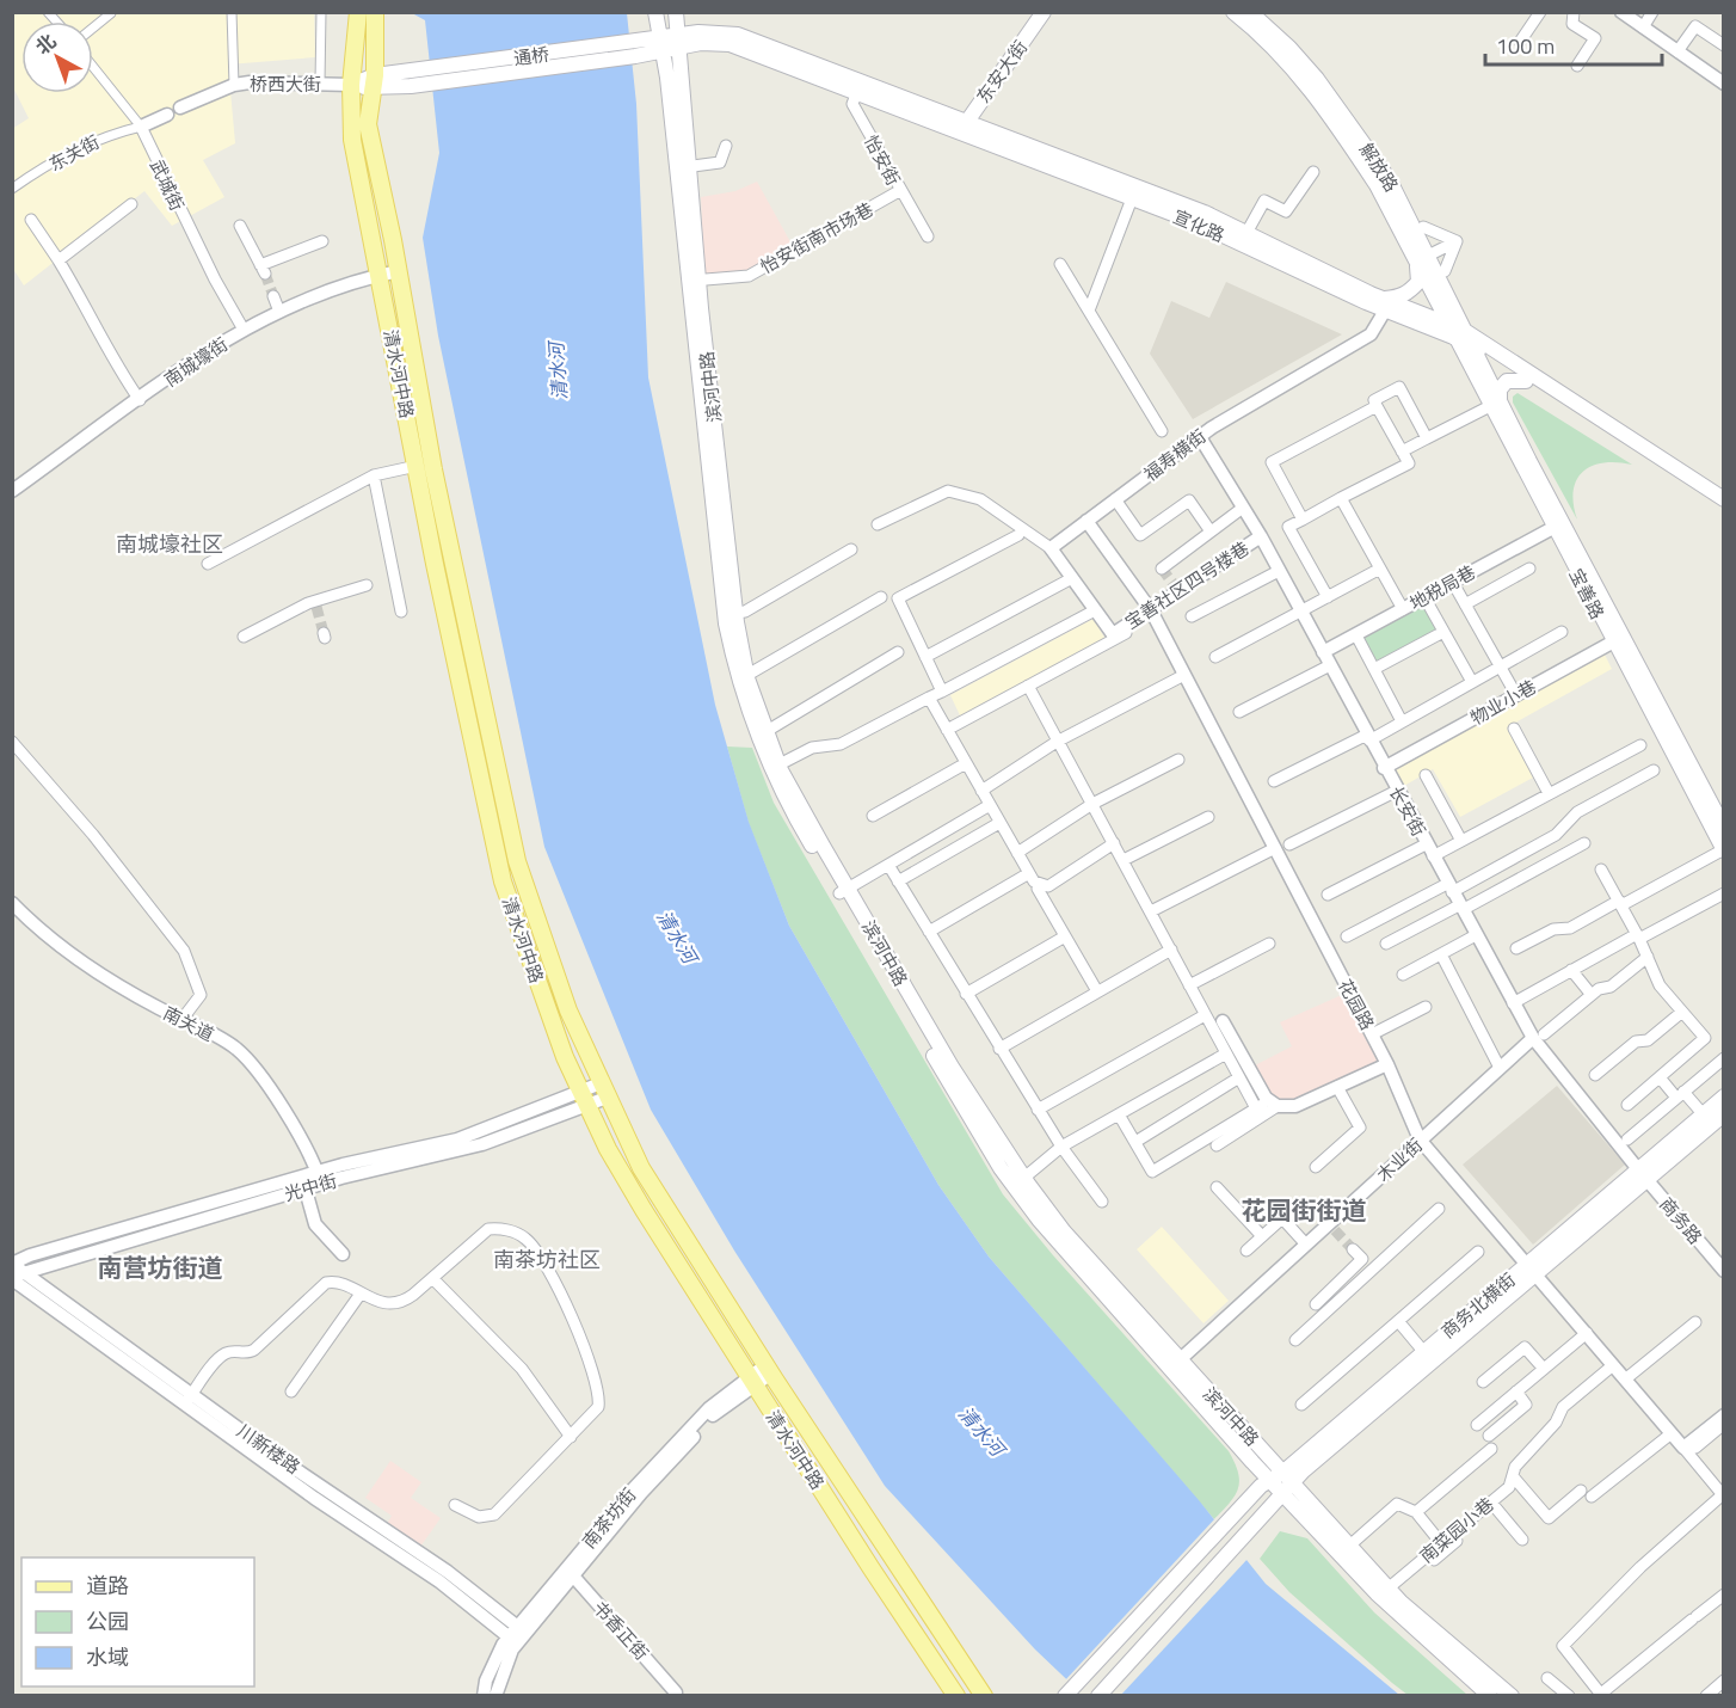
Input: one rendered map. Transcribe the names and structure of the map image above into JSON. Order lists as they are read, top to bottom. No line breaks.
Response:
{"streets":{"main road":["通桥","东安大街","解放路","宣化路","清水河中路","滨河中路","宝善路","商务北横街"],"street":["桥西大街","东关街","怡安街","武城街","怡安街南市场巷","南城壕街","福寿横街","宝善社区四号楼巷","地税局巷","物业小巷","长安街","花园路","南关道","木业街","光中街","商务路","川新楼路","南茶坊街","南菜园小巷","书香正街"]},"crossings":[["通桥","宣化路"],["通桥","滨河中路"],["东安大街","宣化路"],["桥西大街","清水河中路"],["东关街","武城街"],["怡安街","宣化路"],["怡安街","怡安街南市场巷"],["解放路","宣化路"],["解放路","宝善路"],["武城街","南城壕街"],["宣化路","滨河中路"],["宣化路","福寿横街"],["宣化路","宝善路"],["怡安街南市场巷","滨河中路"],["南城壕街","清水河中路"],["清水河中路","光中街"],["清水河中路","南茶坊街"],["滨河中路","木业街"],["滨河中路","商务北横街"],["滨河中路","南菜园小巷"],["福寿横街","长安街"],["福寿横街","花园路"],["宝善社区四号楼巷","长安街"],["宝善社区四号楼巷","花园路"],["地税局巷","宝善路"],["地税局巷","长安街"],["宝善路","物业小巷"],["物业小巷","长安街"],["长安街","木业街"],["长安街","商务路"],["长安街","商务北横街"],["花园路","木业街"],["花园路","商务北横街"],["花园路","南菜园小巷"],["南关道","光中街"],["光中街","川新楼路"],["商务路","商务北横街"],["川新楼路","南茶坊街"],["南茶坊街","书香正街"]],"districts":["南城壕社区","花园街街道","南茶坊社区","南营坊街道"],"water":["清水河"],"legend":["道路","公园","水域"],"scale_bar":"100 m","north":"top left"}
